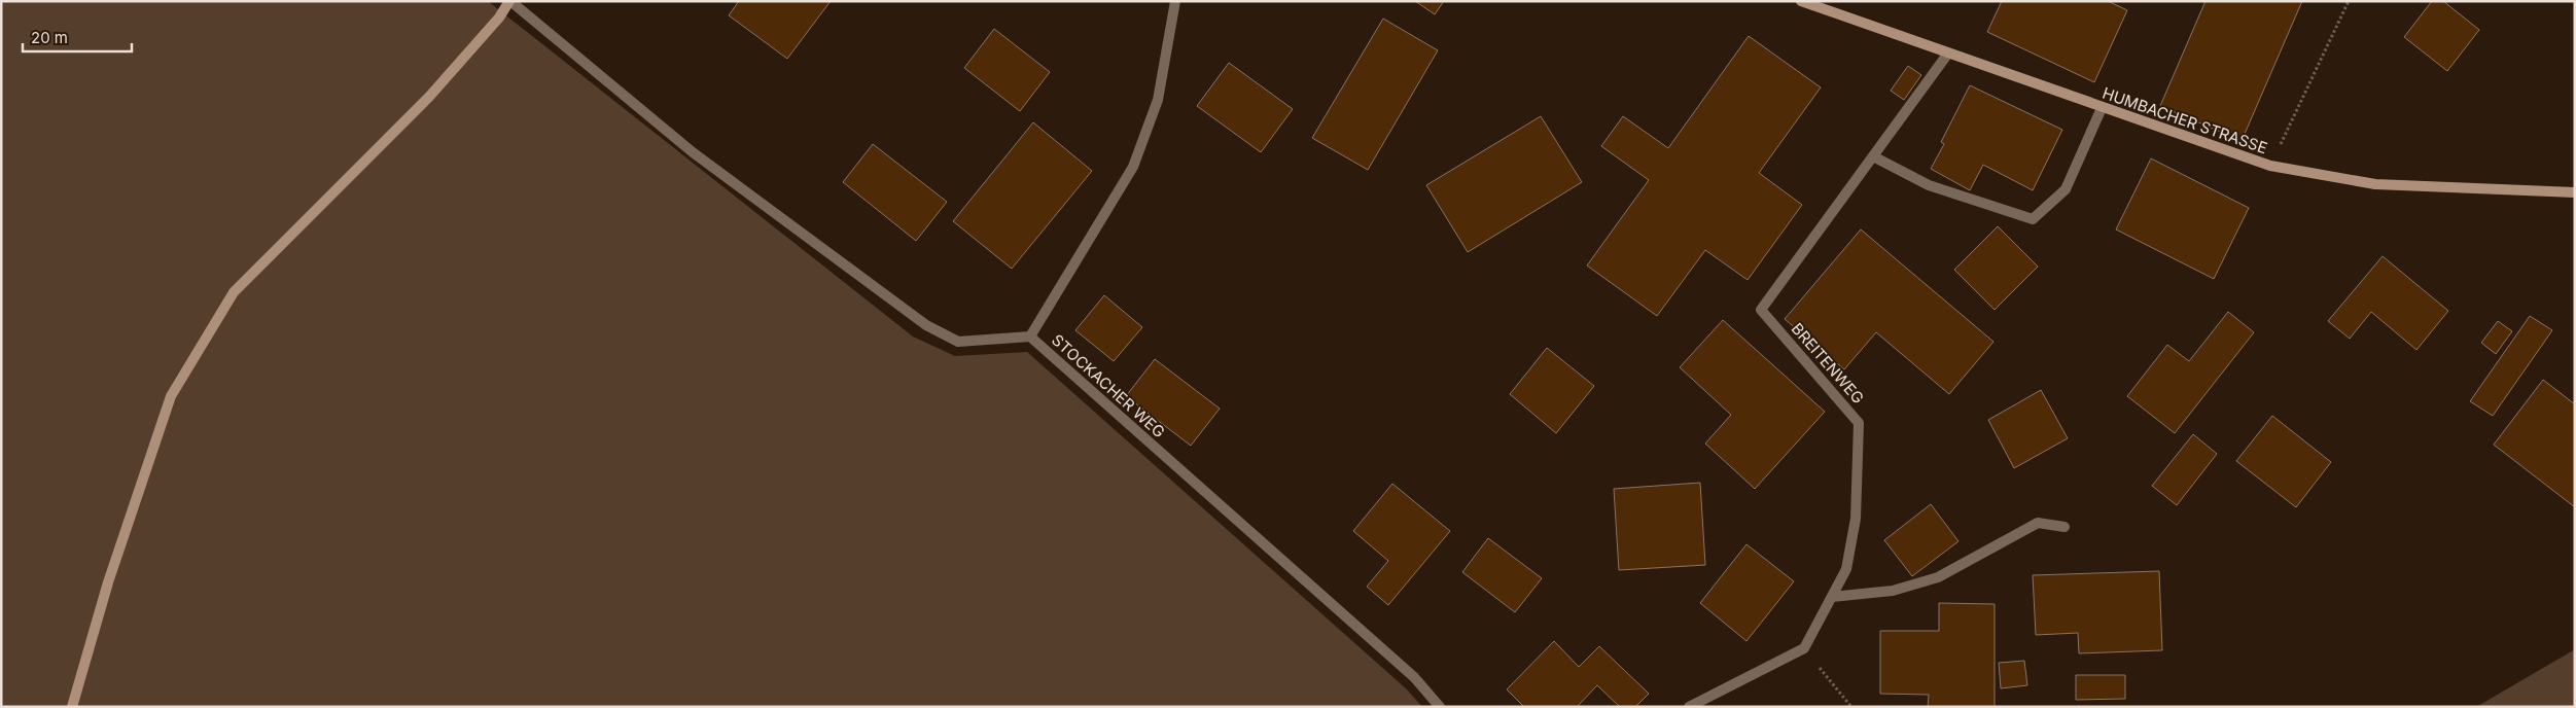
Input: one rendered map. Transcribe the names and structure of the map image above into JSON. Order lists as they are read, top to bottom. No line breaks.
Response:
{"streets":{"street":["HUMBACHER STRASSE","BREITENWEG","STOCKACHER WEG"]},"crossings":[["HUMBACHER STRASSE","BREITENWEG"]],"scale_bar":"20 m"}
